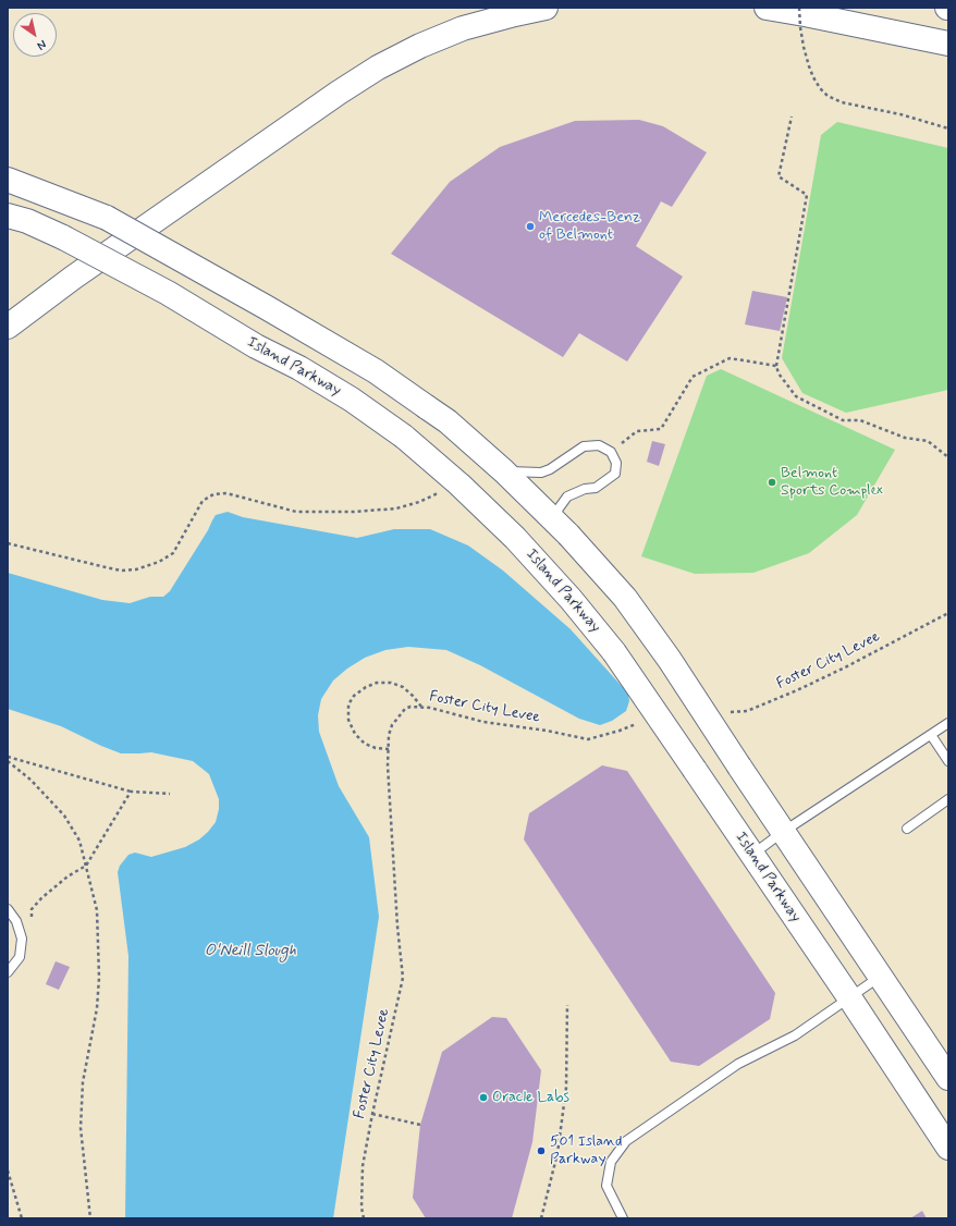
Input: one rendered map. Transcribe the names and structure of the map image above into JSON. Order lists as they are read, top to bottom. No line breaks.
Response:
{"streets":{"main road":["Island Parkway"],"path":["Foster City Levee"]},"water":["O'Neill Slough"],"places":["Mercedes-Benz of Belmont","Belmont Sports Complex","Oracle Labs","501 Island Parkway"],"north":"bottom right"}
